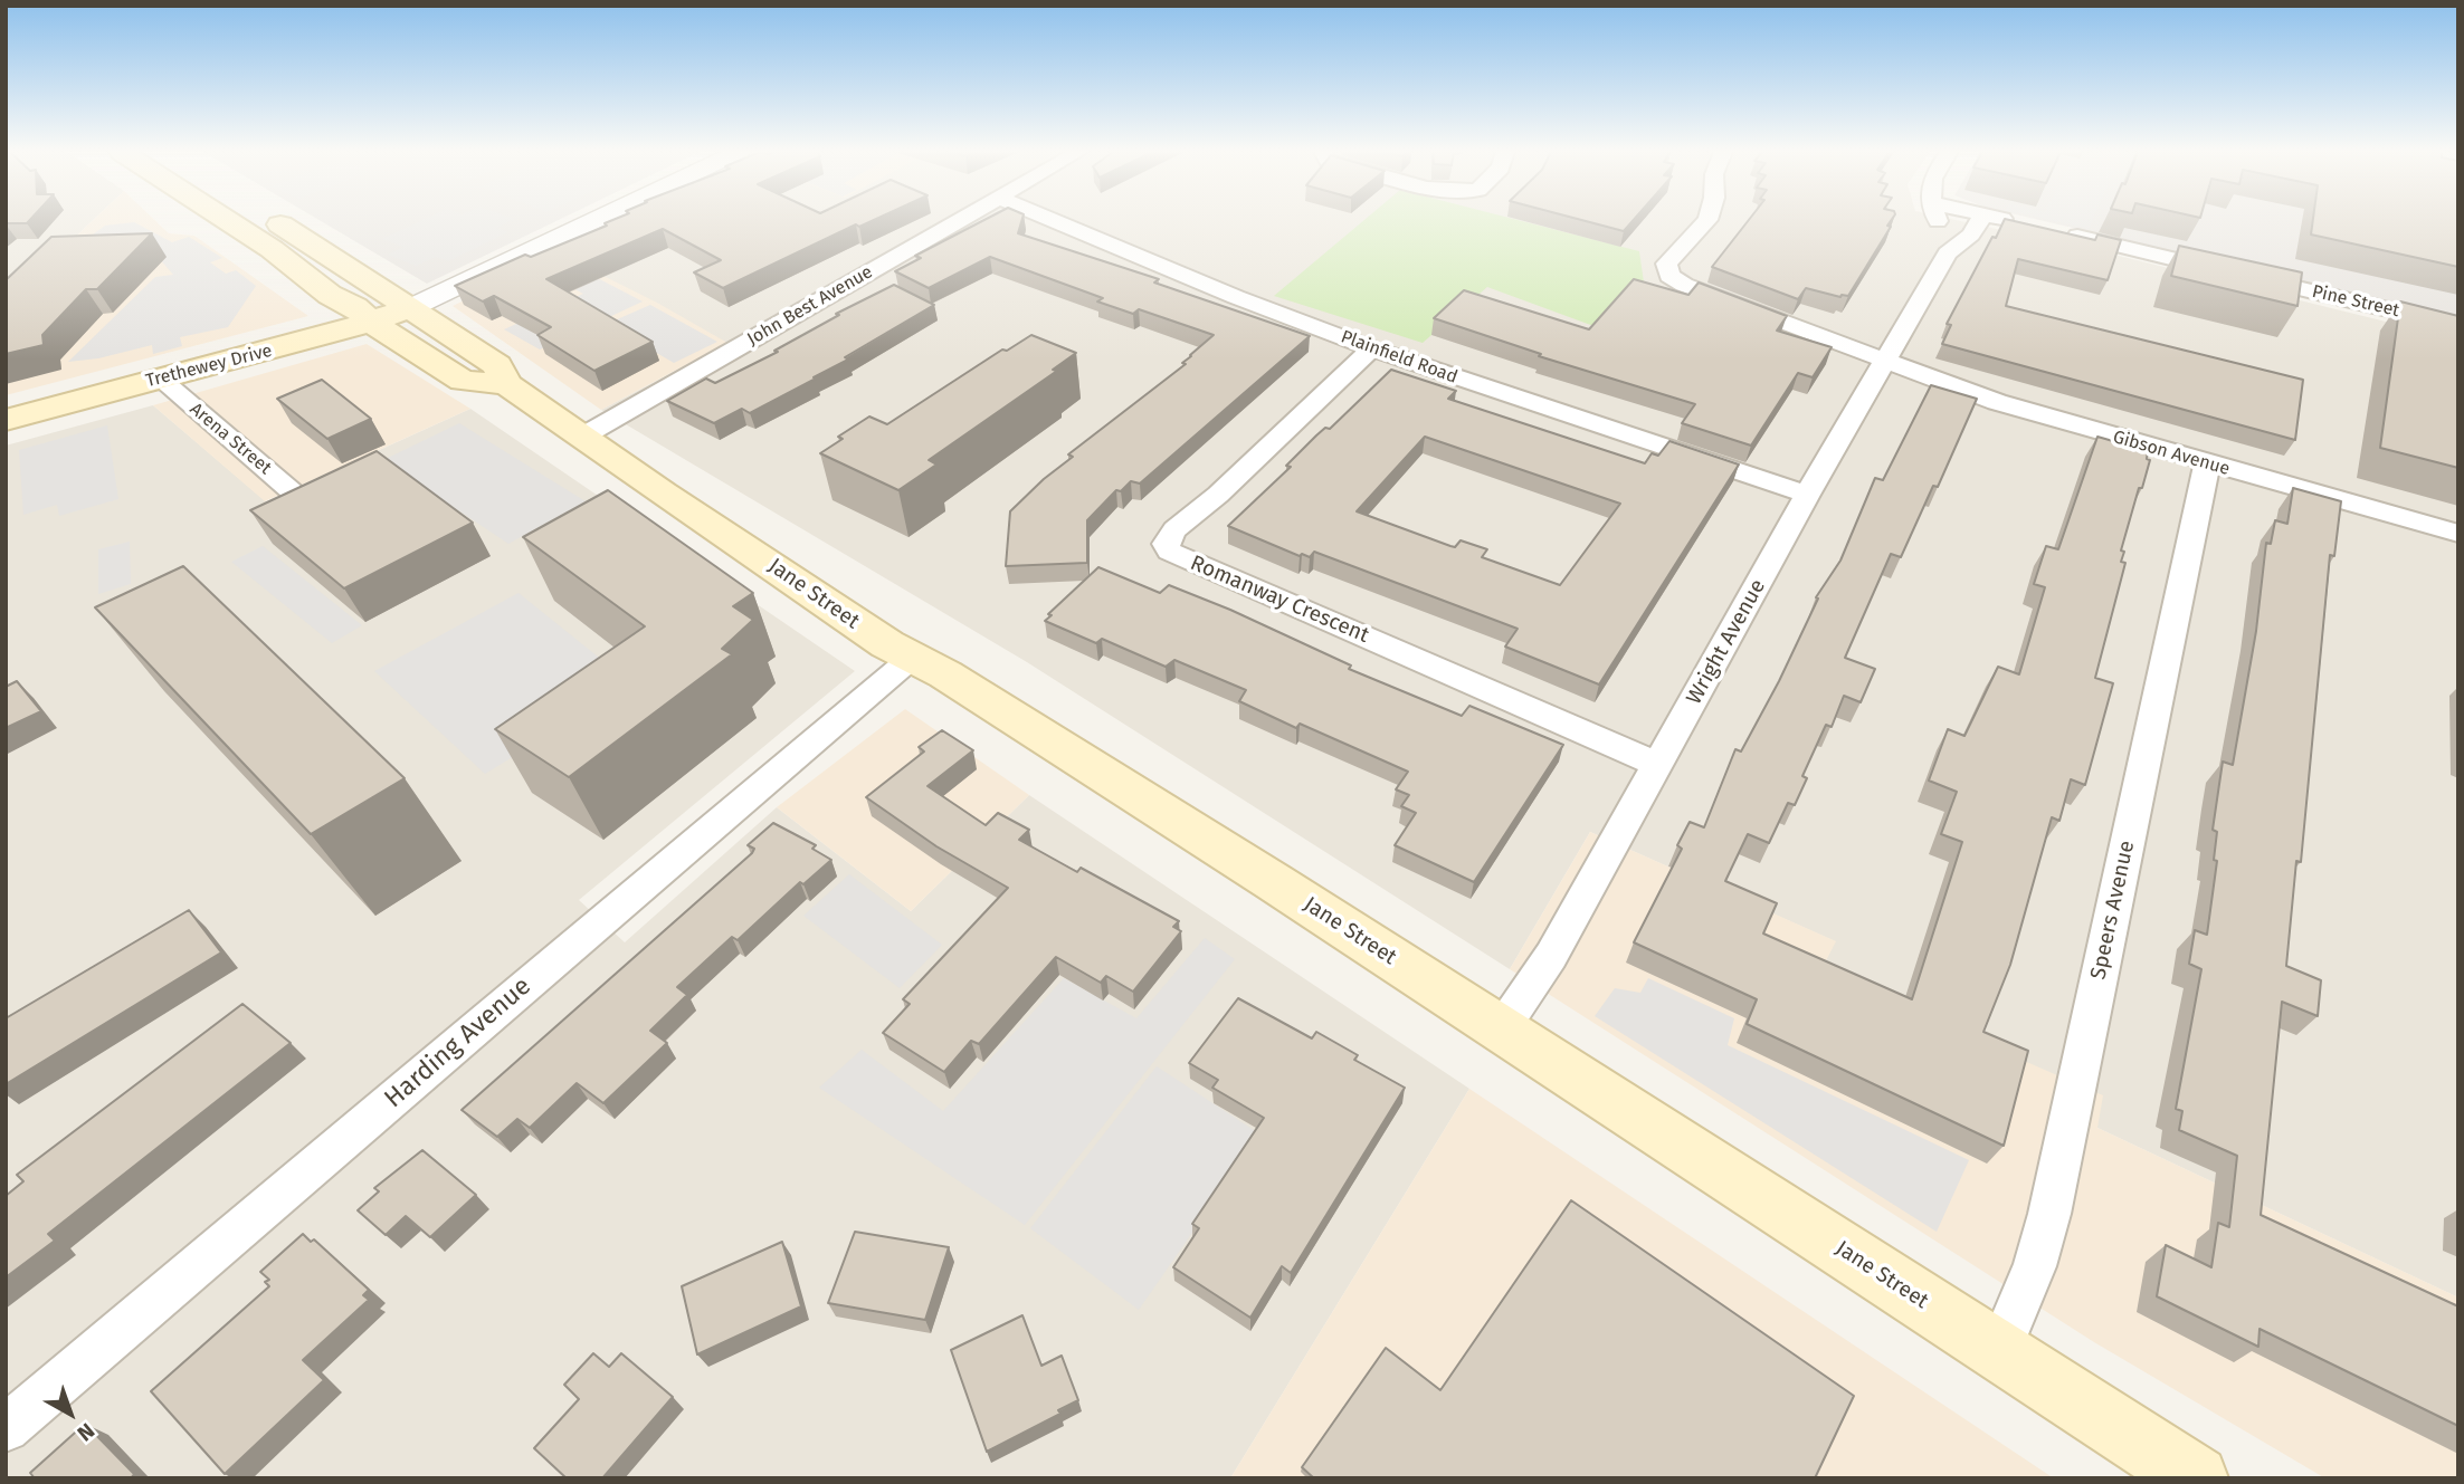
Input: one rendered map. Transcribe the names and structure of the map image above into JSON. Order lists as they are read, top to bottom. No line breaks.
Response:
{"streets":{"main road":["Trethewey Drive","Jane Street"],"street":["Pine Street","John Best Avenue","Plainfield Road","Arena Street","Gibson Avenue","Romanway Crescent","Wright Avenue","Speers Avenue","Harding Avenue"]},"crossings":[["John Best Avenue","Jane Street"],["Plainfield Road","Romanway Crescent"],["Plainfield Road","Wright Avenue"],["Trethewey Drive","Arena Street"],["Trethewey Drive","Jane Street"],["Gibson Avenue","Wright Avenue"],["Gibson Avenue","Speers Avenue"],["Jane Street","Wright Avenue"],["Jane Street","Speers Avenue"],["Jane Street","Harding Avenue"],["Romanway Crescent","Wright Avenue"]],"north":"bottom right"}
